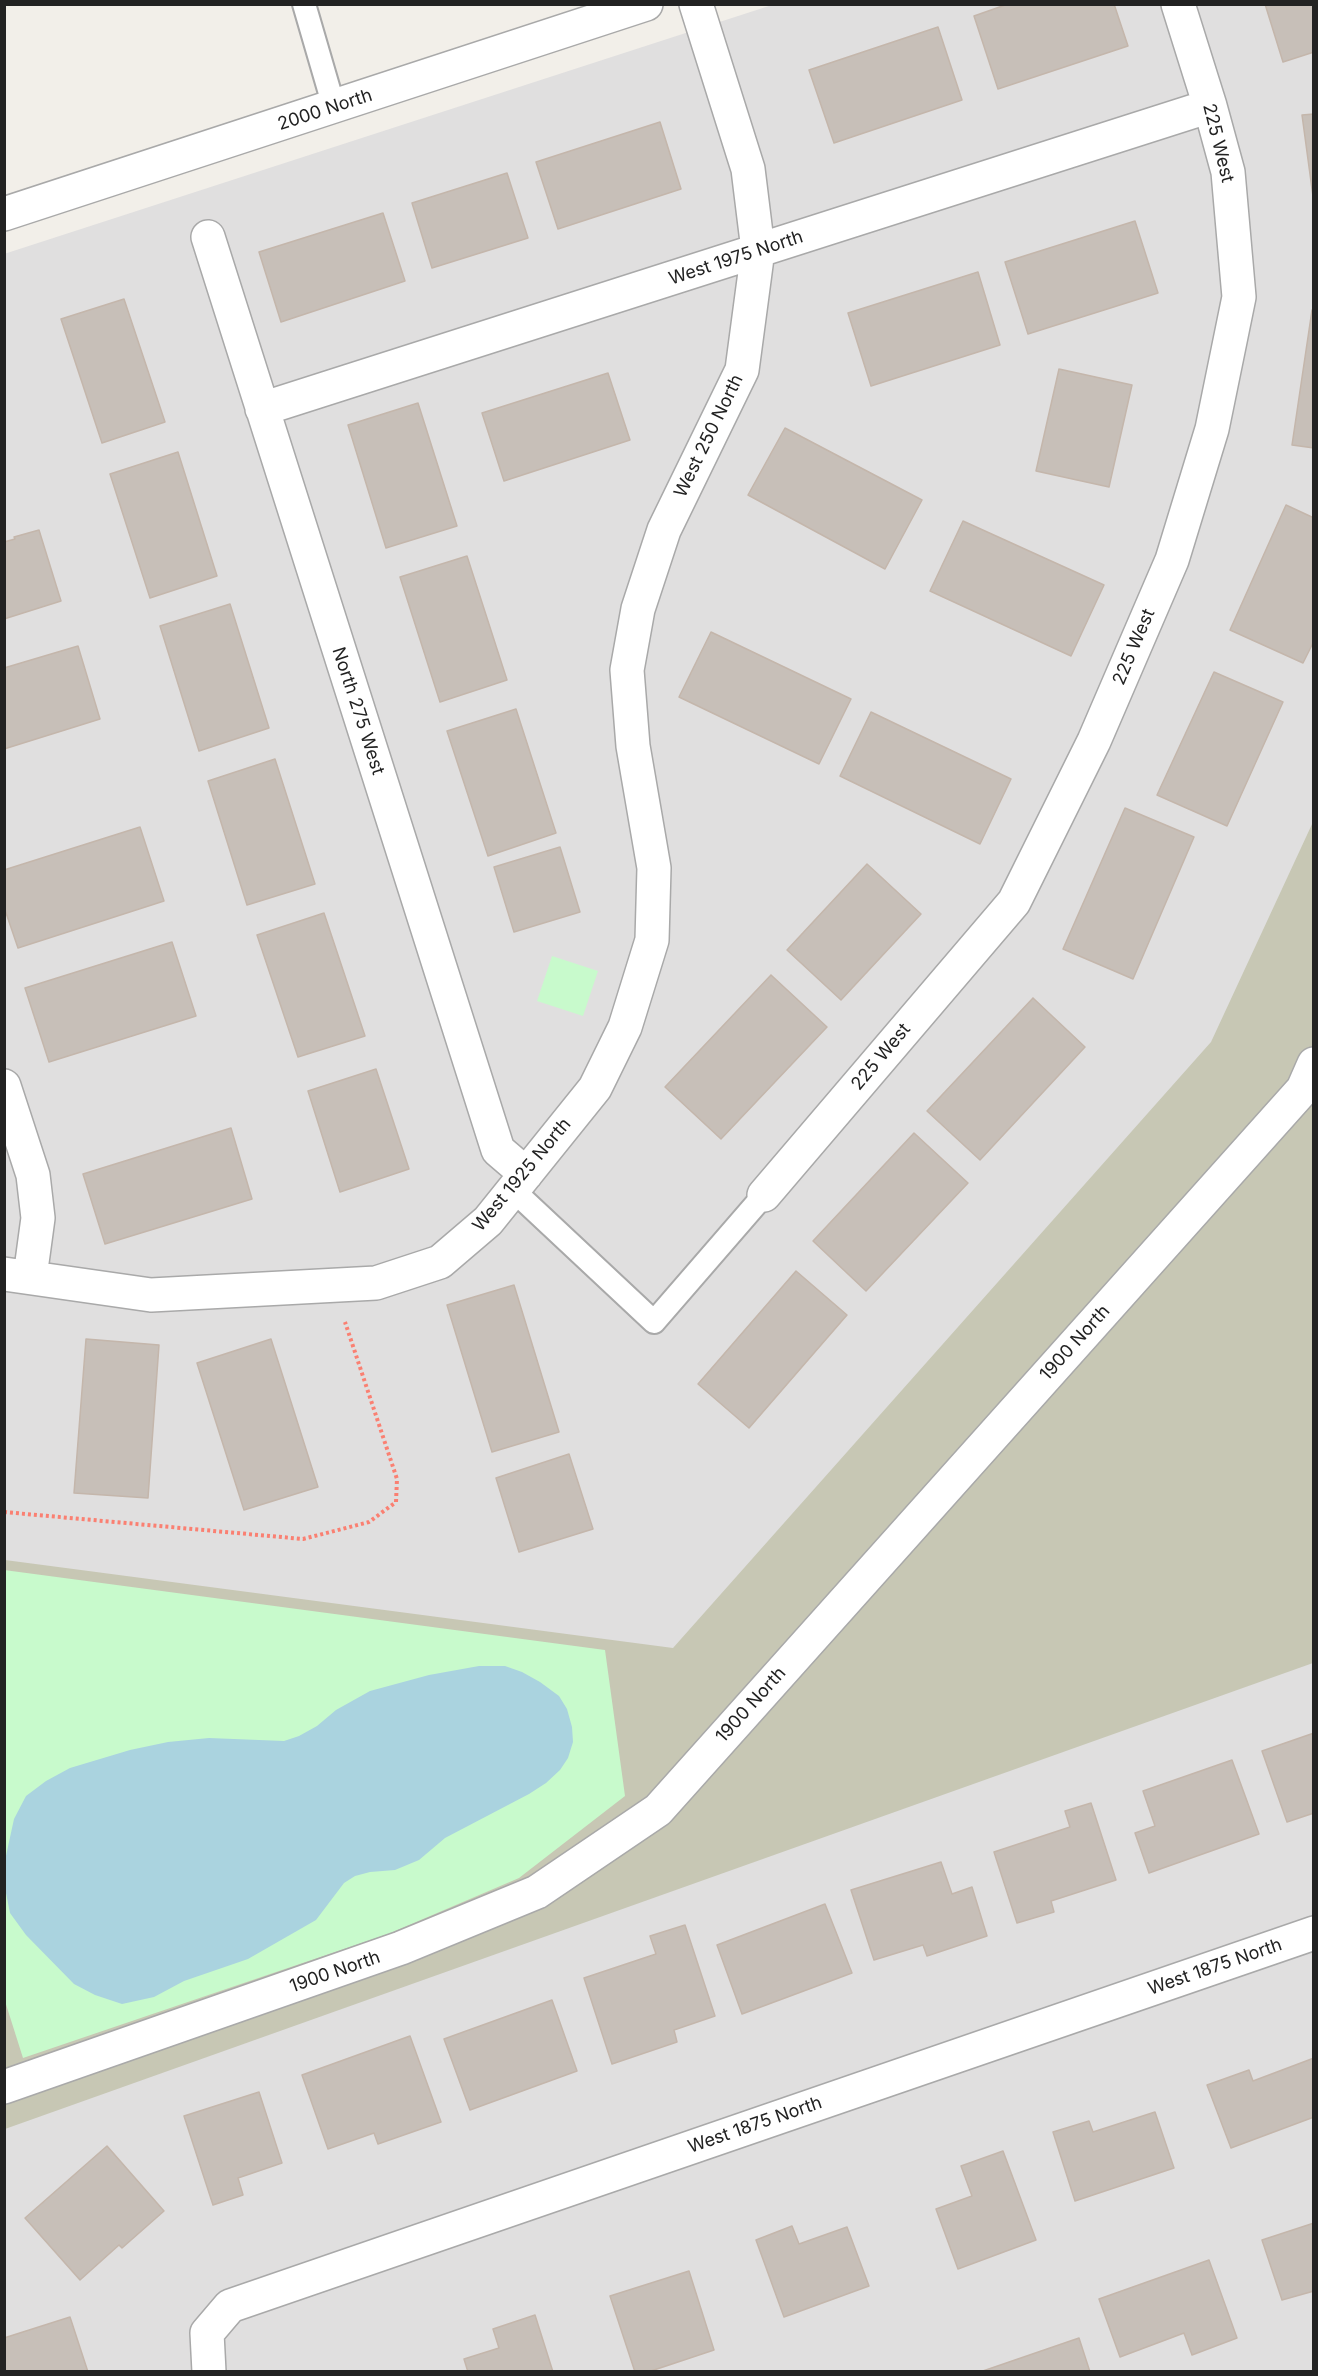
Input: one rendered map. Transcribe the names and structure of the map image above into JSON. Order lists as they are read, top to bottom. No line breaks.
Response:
{"streets":{"street":["2000 North","225 West","West 1975 North","West 250 North","North 275 West","West 1925 North","1900 North","West 1875 North"]},"crossings":[["225 West","West 1975 North"],["West 1975 North","West 250 North"],["West 1975 North","North 275 West"],["West 250 North","West 1925 North"],["North 275 West","West 1925 North"]]}
